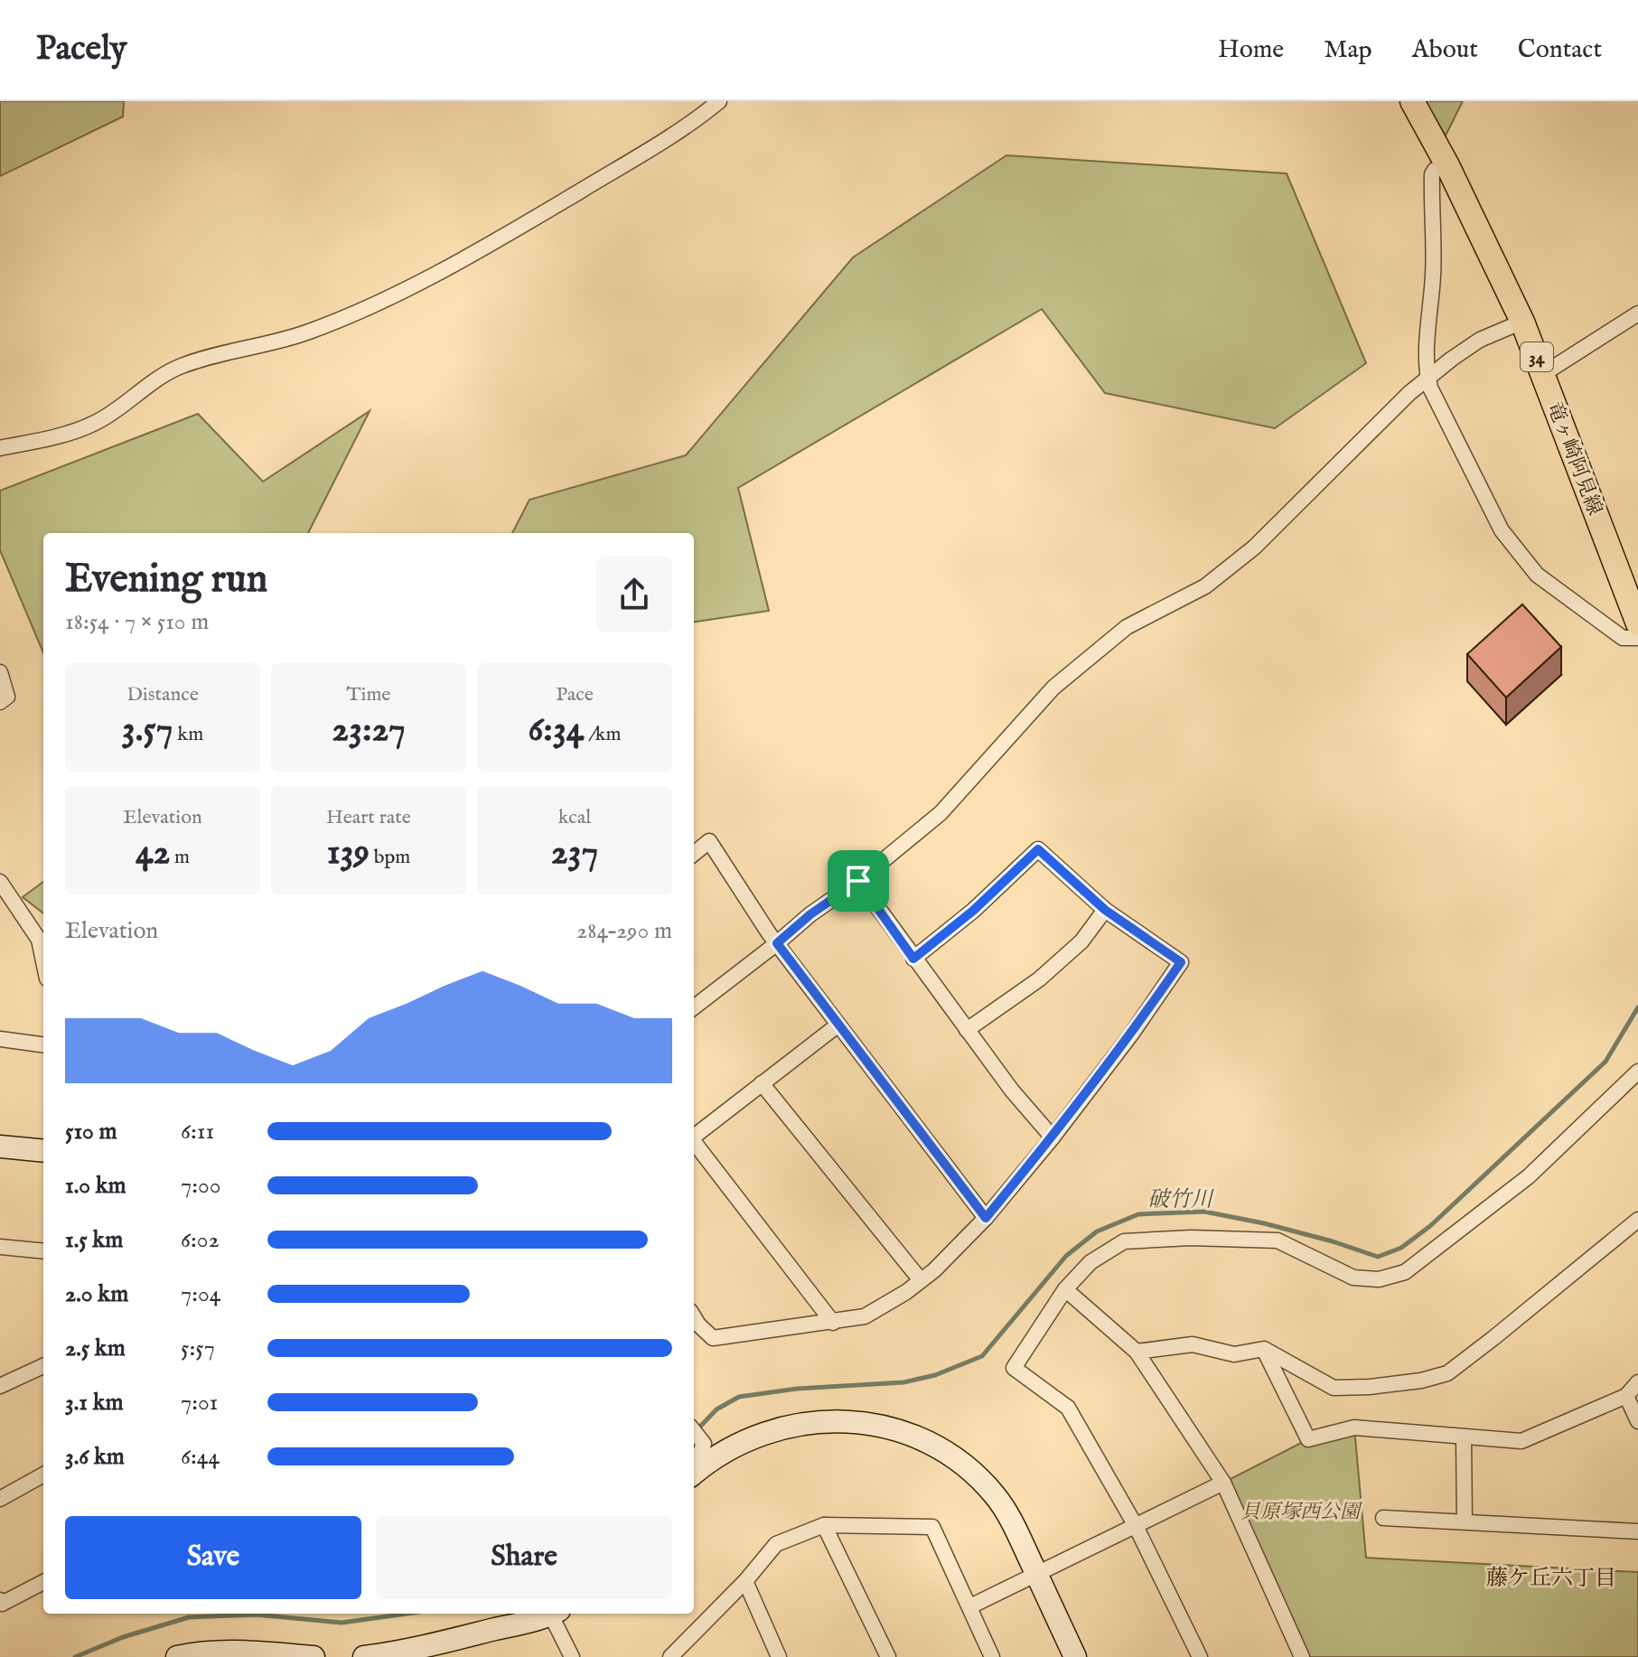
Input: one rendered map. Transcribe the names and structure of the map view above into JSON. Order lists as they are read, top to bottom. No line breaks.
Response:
{"streets":{"main road":["34","竜ヶ崎阿見線"]},"districts":["藤ケ丘六丁目"],"water":["破竹川"],"parks":["貝原塚西公園"],"page":{"header":"Pacely","nav":["Home","Map","About","Contact"],"heading":["Evening run","18:54 · 7 × 510 m"],"stats":[["Distance","3.57 km"],["Time","23:27"],["Pace","6:34 /km"],["Elevation","42 m"],["Heart rate","139 bpm"],["kcal","237"]],"chart":["Elevation","284–290 m"],"list":[{"name":"510 m","note":"6:11"},{"name":"1.0 km","note":"7:00"},{"name":"1.5 km","note":"6:02"},{"name":"2.0 km","note":"7:04"},{"name":"2.5 km","note":"5:57"},{"name":"3.1 km","note":"7:01"},{"name":"3.6 km","note":"6:44"}],"buttons":["Save","Share"]}}
